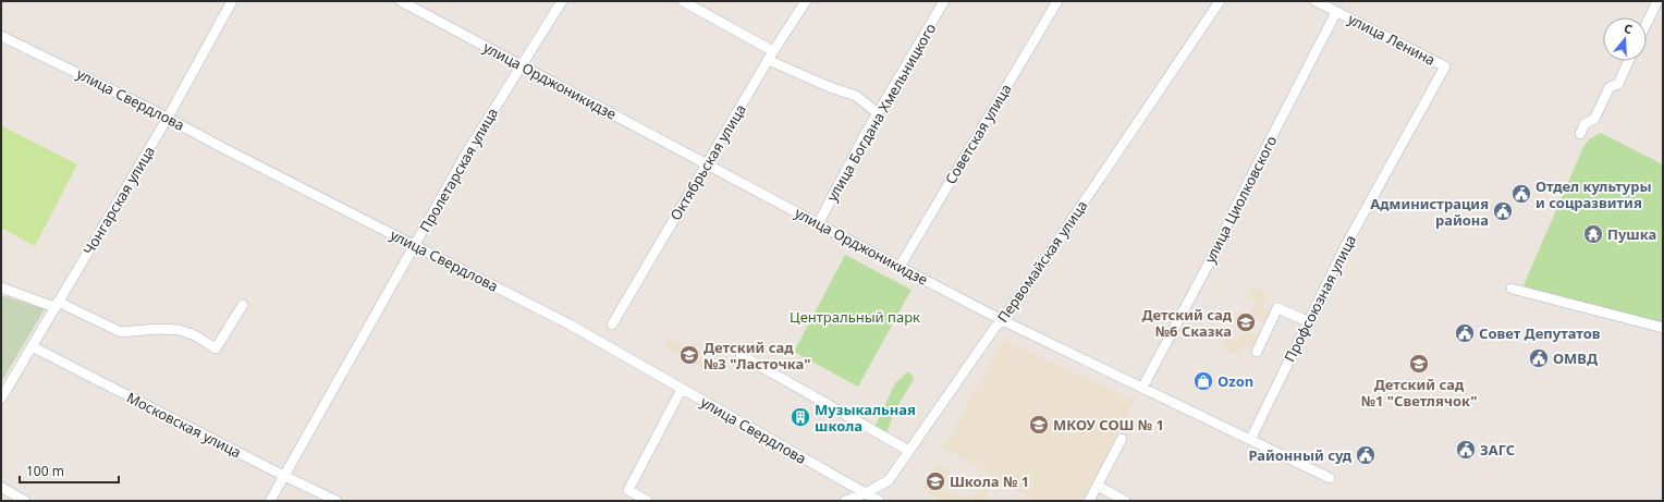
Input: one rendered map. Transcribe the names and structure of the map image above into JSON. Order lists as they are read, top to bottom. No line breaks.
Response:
{"streets":{"street":["улица Ленина","улица Орджоникидзе","улица Свердлова","улица Богдана Хмельницкого","Советская улица","Октябрьская улица","Пролетарская улица","улица Циолковского","Чонгарская улица","Первомайская улица","Профсоюзная улица","Московская улица"]},"crossings":[["улица Ленина","улица Циолковского"],["улица Ленина","Профсоюзная улица"],["улица Орджоникидзе","улица Богдана Хмельницкого"],["улица Орджоникидзе","Советская улица"],["улица Орджоникидзе","Октябрьская улица"],["улица Орджоникидзе","Пролетарская улица"],["улица Орджоникидзе","улица Циолковского"],["улица Орджоникидзе","Первомайская улица"],["улица Орджоникидзе","Профсоюзная улица"],["улица Свердлова","Пролетарская улица"],["улица Свердлова","Чонгарская улица"],["улица Свердлова","Первомайская улица"],["Пролетарская улица","Московская улица"],["Чонгарская улица","Московская улица"]],"parks":["Центральный парк"],"places":{"public building":["Отдел культуры и соцразвития","Администрация района","Совет Депутатов","ОМВД","ЗАГС","Районный суд"],"temple":["Пушка"],"school or university":["Детский сад №6 Сказка","Детский сад №3 \"Ласточка\"","Детский сад №1 \"Светлячок\"","МКОУ СОШ № 1","Школа № 1"],"shop":["Ozon"],"building":["Музыкальная школа"]},"scale_bar":"100 m","north":"top"}
